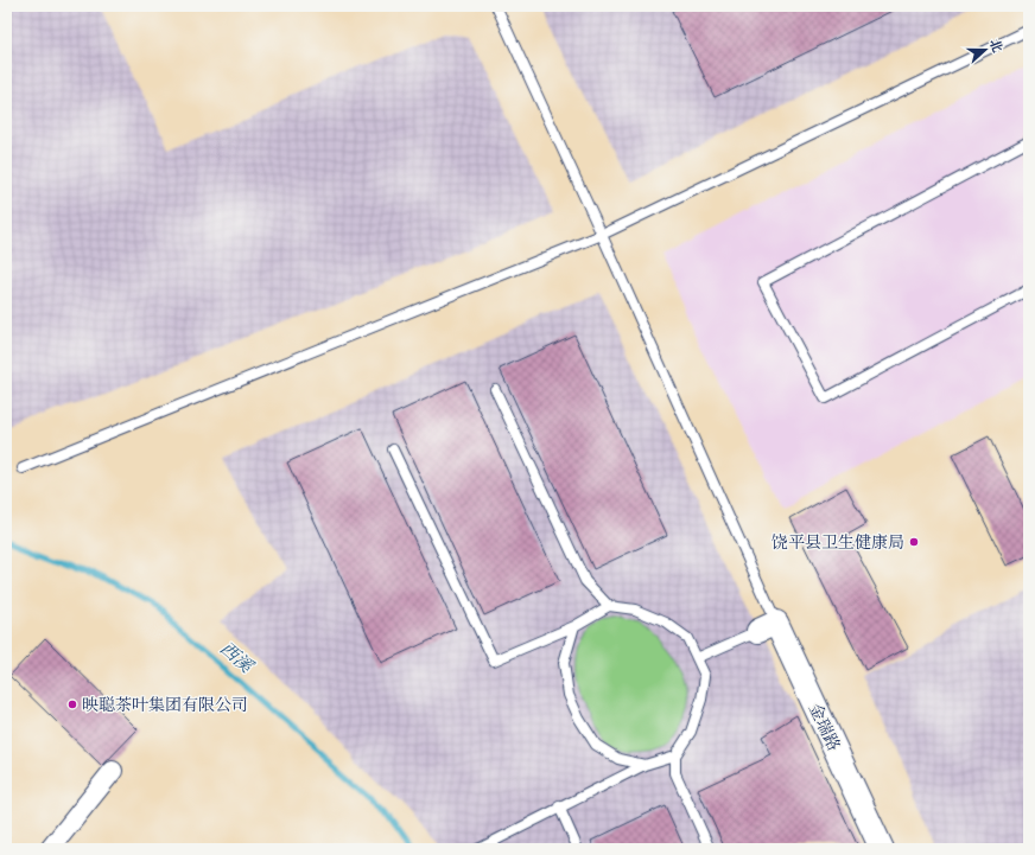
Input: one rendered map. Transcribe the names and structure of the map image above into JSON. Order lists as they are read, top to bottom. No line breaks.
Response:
{"streets":{"street":["金瑞路"]},"water":["西溪"],"places":["饶平县卫生健康局","映聪茶叶集团有限公司"],"north":"right"}
